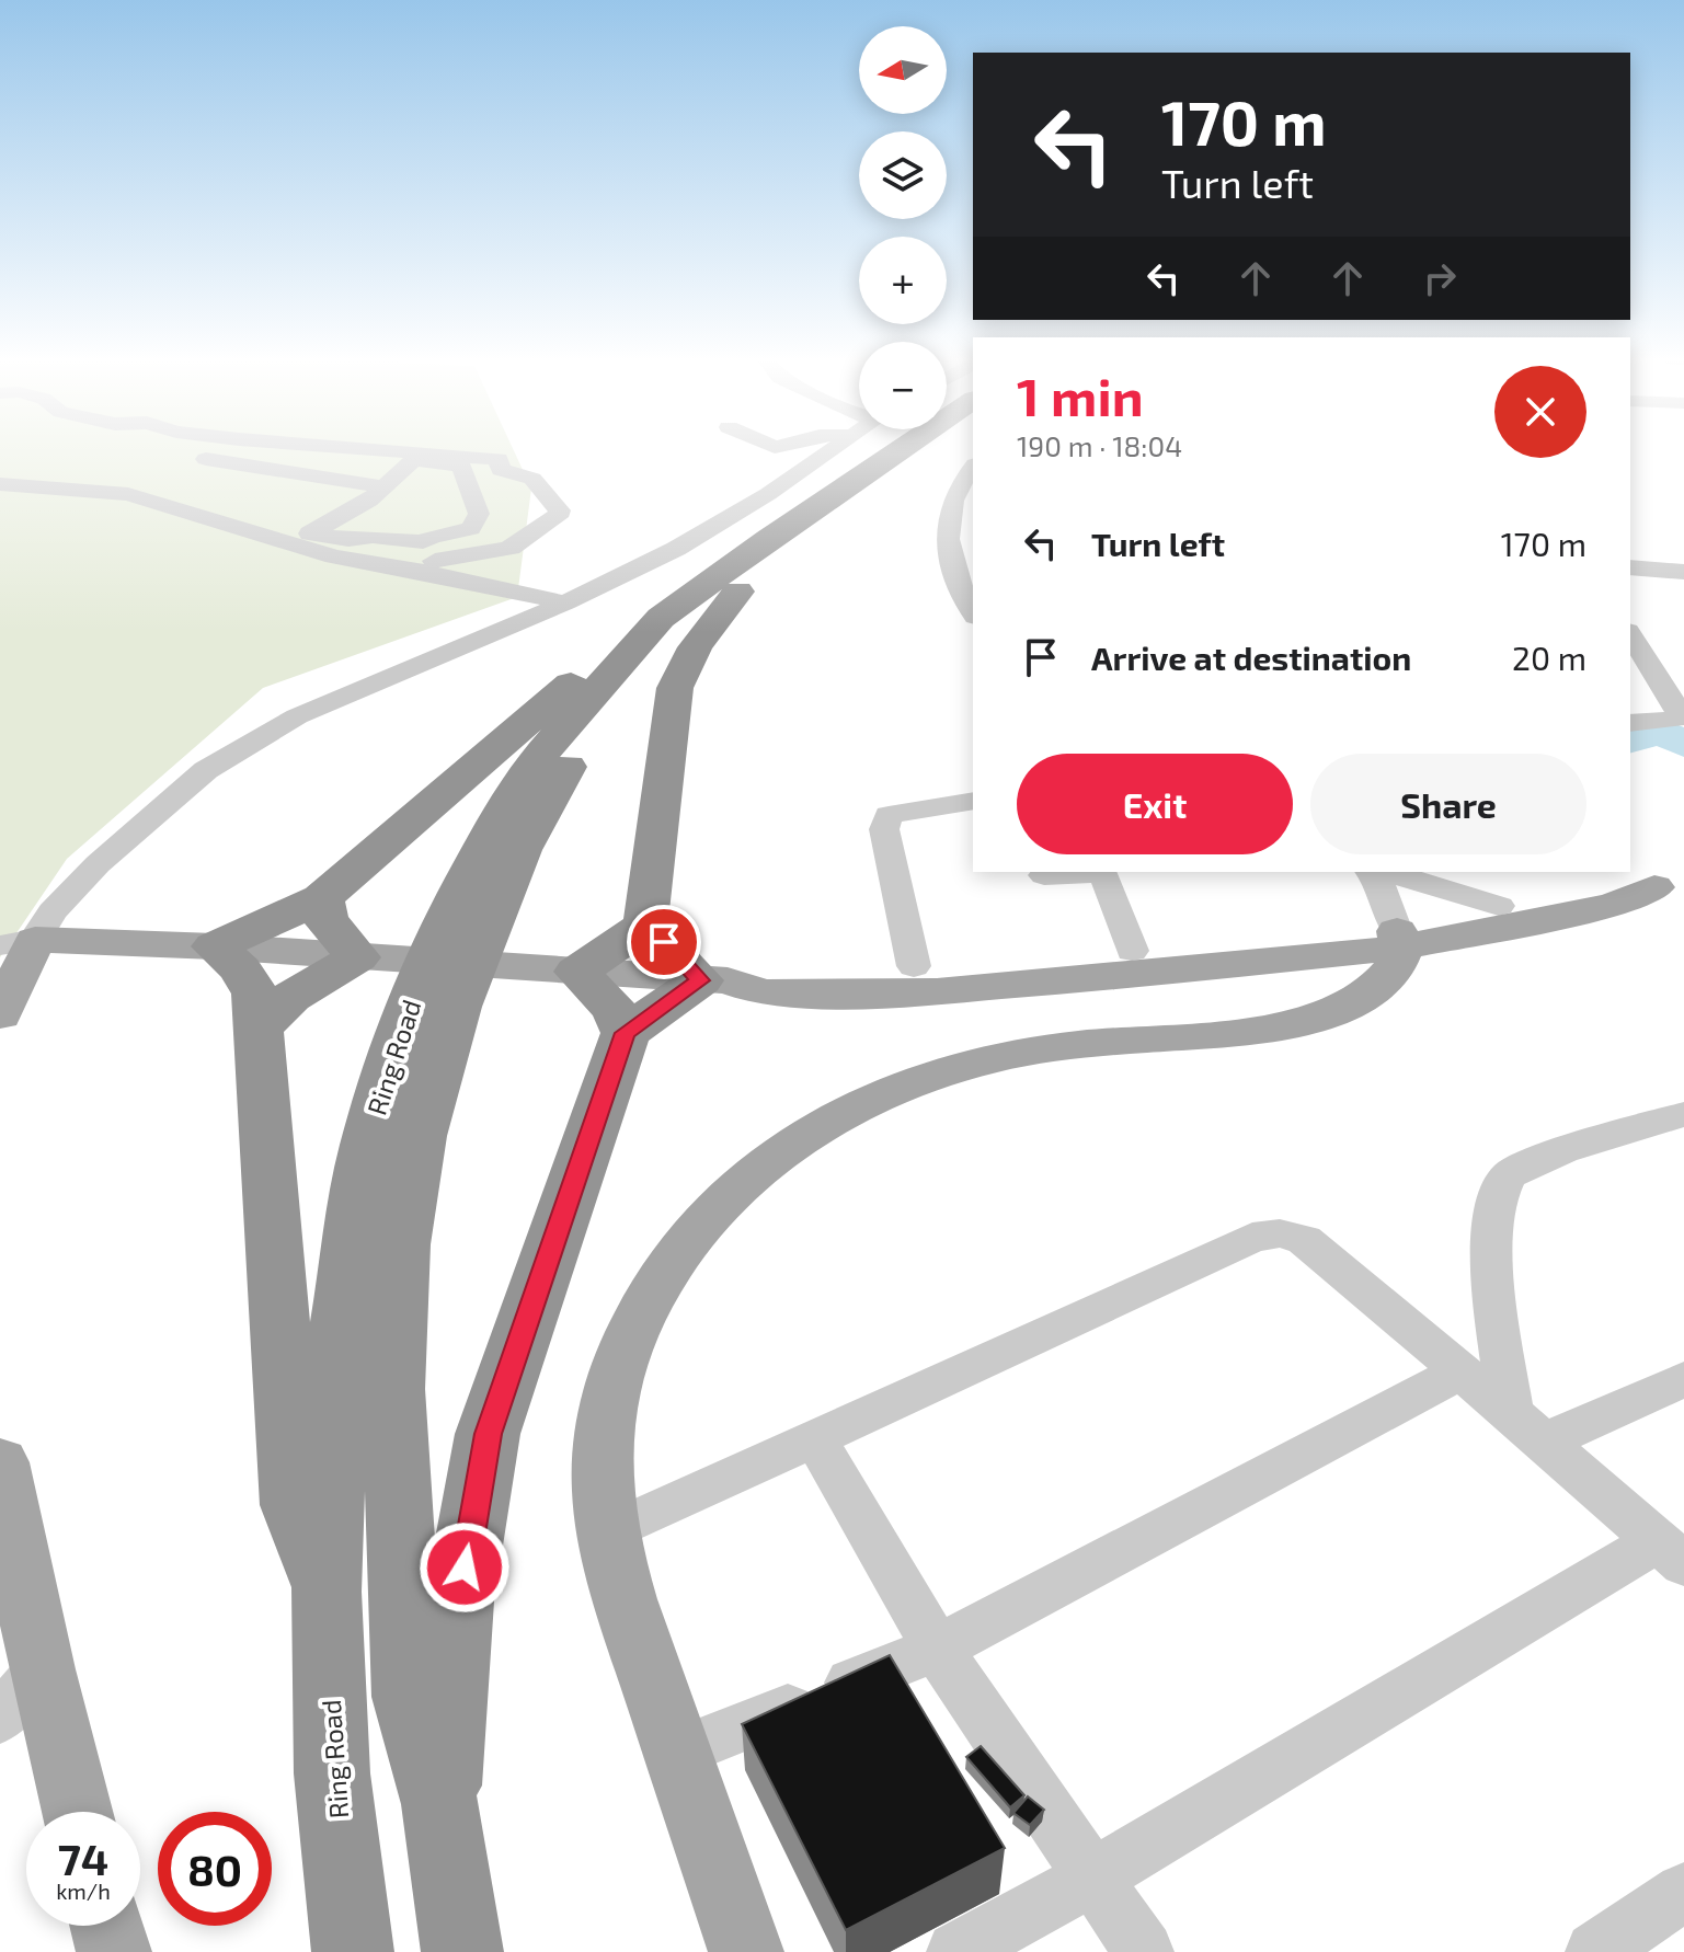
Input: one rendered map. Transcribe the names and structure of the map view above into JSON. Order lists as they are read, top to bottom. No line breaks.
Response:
{"streets":{"highway":["Ring Road"]},"north":"left","page":{"map_buttons":["+","−"],"turn":["170 m","Turn left"],"heading":["1 min","190 m · 18:04"],"list":[{"name":"Turn left","value":"170 m"},{"name":"Arrive at destination","value":"20 m"}],"buttons":["Exit","Share"],"speed":"74 km/h","limit":"80"}}
